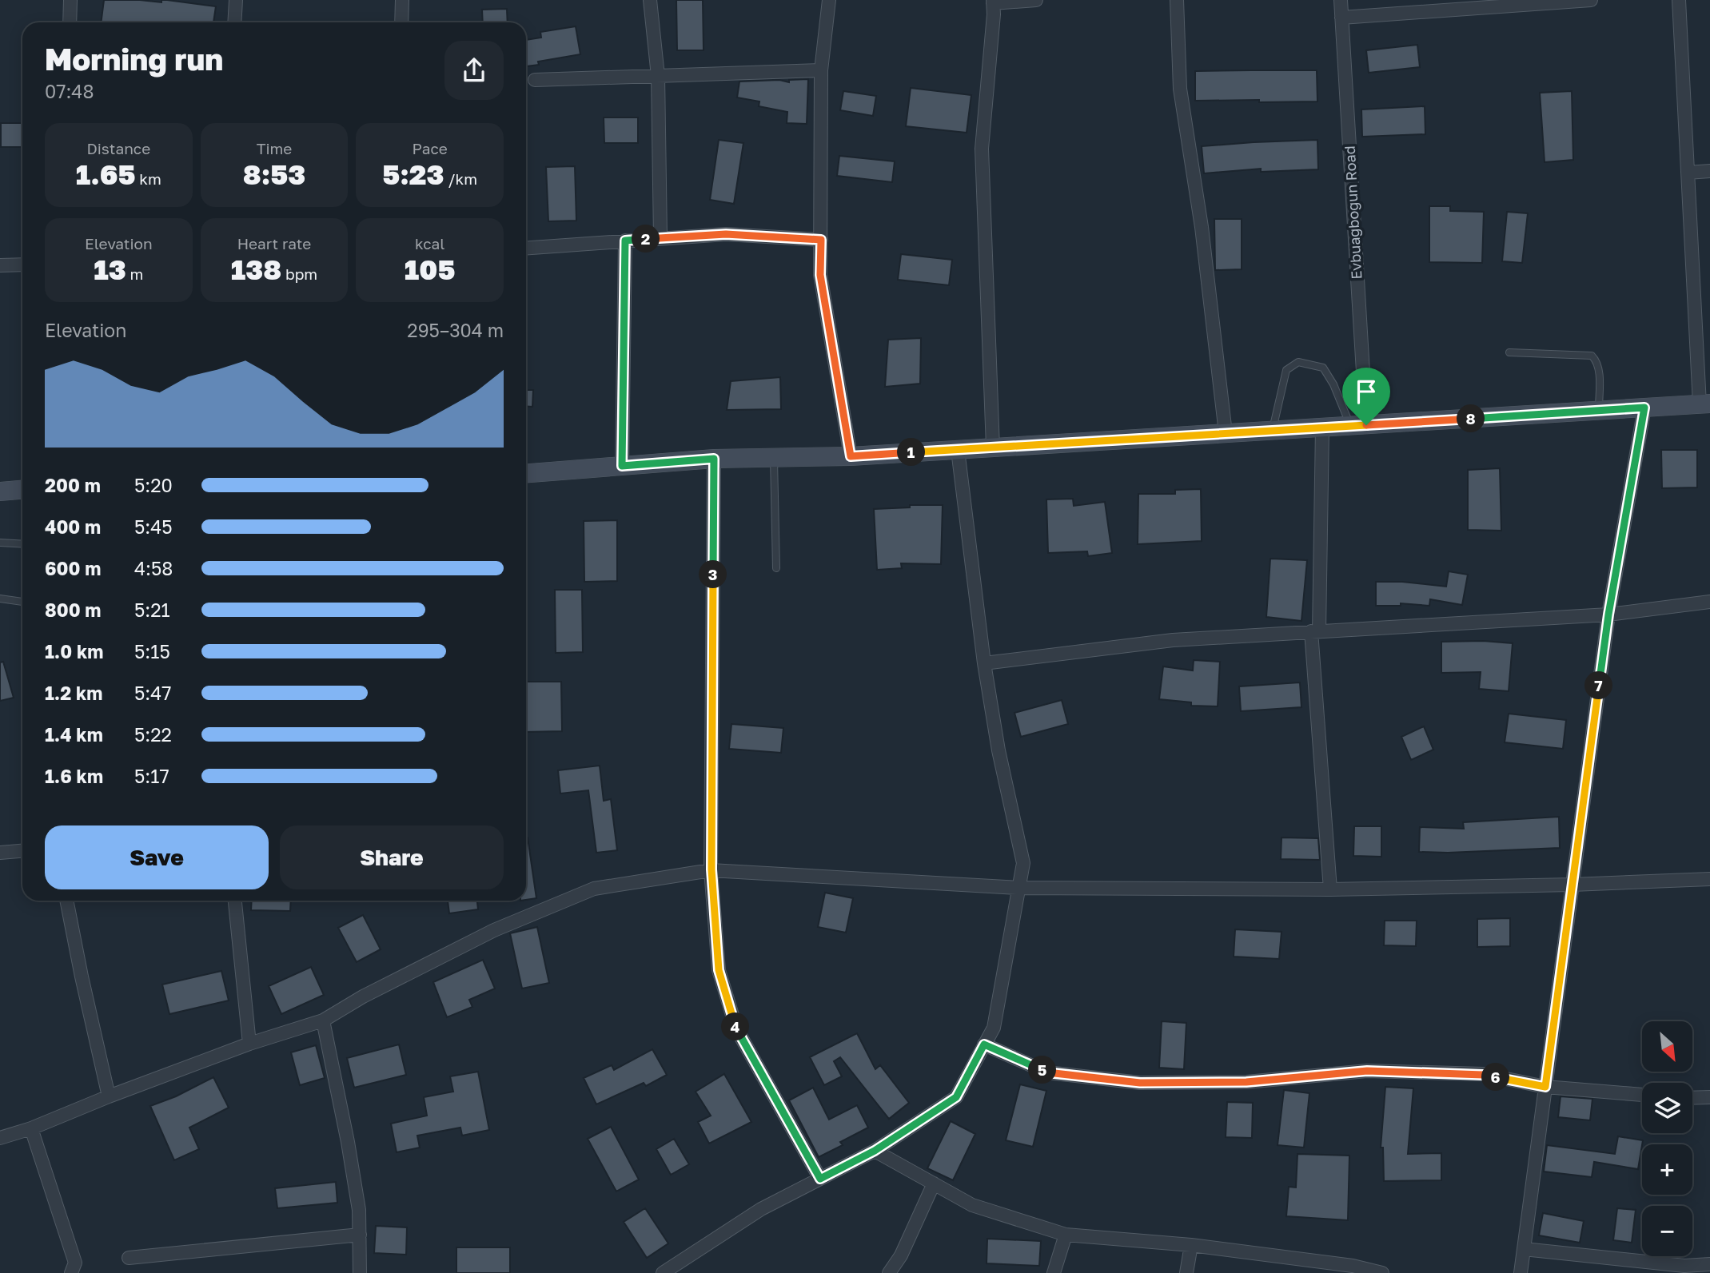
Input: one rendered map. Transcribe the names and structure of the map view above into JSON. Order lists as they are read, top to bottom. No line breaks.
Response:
{"streets":{"street":["Evbuagbogun Road"]},"north":"bottom right","page":{"heading":["Morning run","07:48"],"stats":[["Distance","1.65 km"],["Time","8:53"],["Pace","5:23 /km"],["Elevation","13 m"],["Heart rate","138 bpm"],["kcal","105"]],"pins":["2","8","1","3","7","4","5","6"],"chart":["Elevation","295–304 m"],"list":[{"name":"200 m","note":"5:20"},{"name":"400 m","note":"5:45"},{"name":"600 m","note":"4:58"},{"name":"800 m","note":"5:21"},{"name":"1.0 km","note":"5:15"},{"name":"1.2 km","note":"5:47"},{"name":"1.4 km","note":"5:22"},{"name":"1.6 km","note":"5:17"}],"buttons":["Save","Share"],"map_buttons":["+","−"]}}
